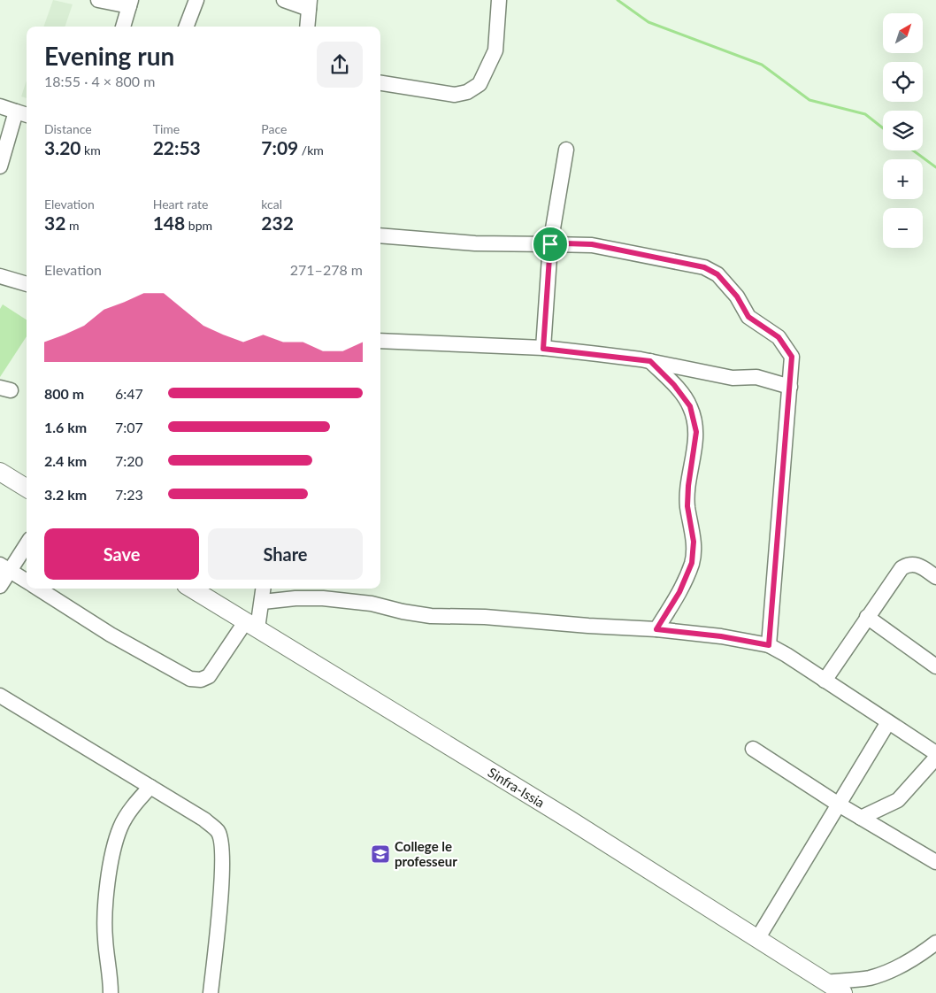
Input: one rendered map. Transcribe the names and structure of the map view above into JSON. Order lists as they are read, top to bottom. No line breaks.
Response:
{"streets":{"main road":["Sinfra-Issia"]},"places":{"school or university":["College le professeur"]},"north":"top right","page":{"map_buttons":["+","−"],"heading":["Evening run","18:55 · 4 × 800 m"],"stats":[["Distance","3.20 km"],["Time","22:53"],["Pace","7:09 /km"],["Elevation","32 m"],["Heart rate","148 bpm"],["kcal","232"]],"chart":["Elevation","271–278 m"],"list":[{"name":"800 m","note":"6:47"},{"name":"1.6 km","note":"7:07"},{"name":"2.4 km","note":"7:20"},{"name":"3.2 km","note":"7:23"}],"buttons":["Save","Share"]}}
